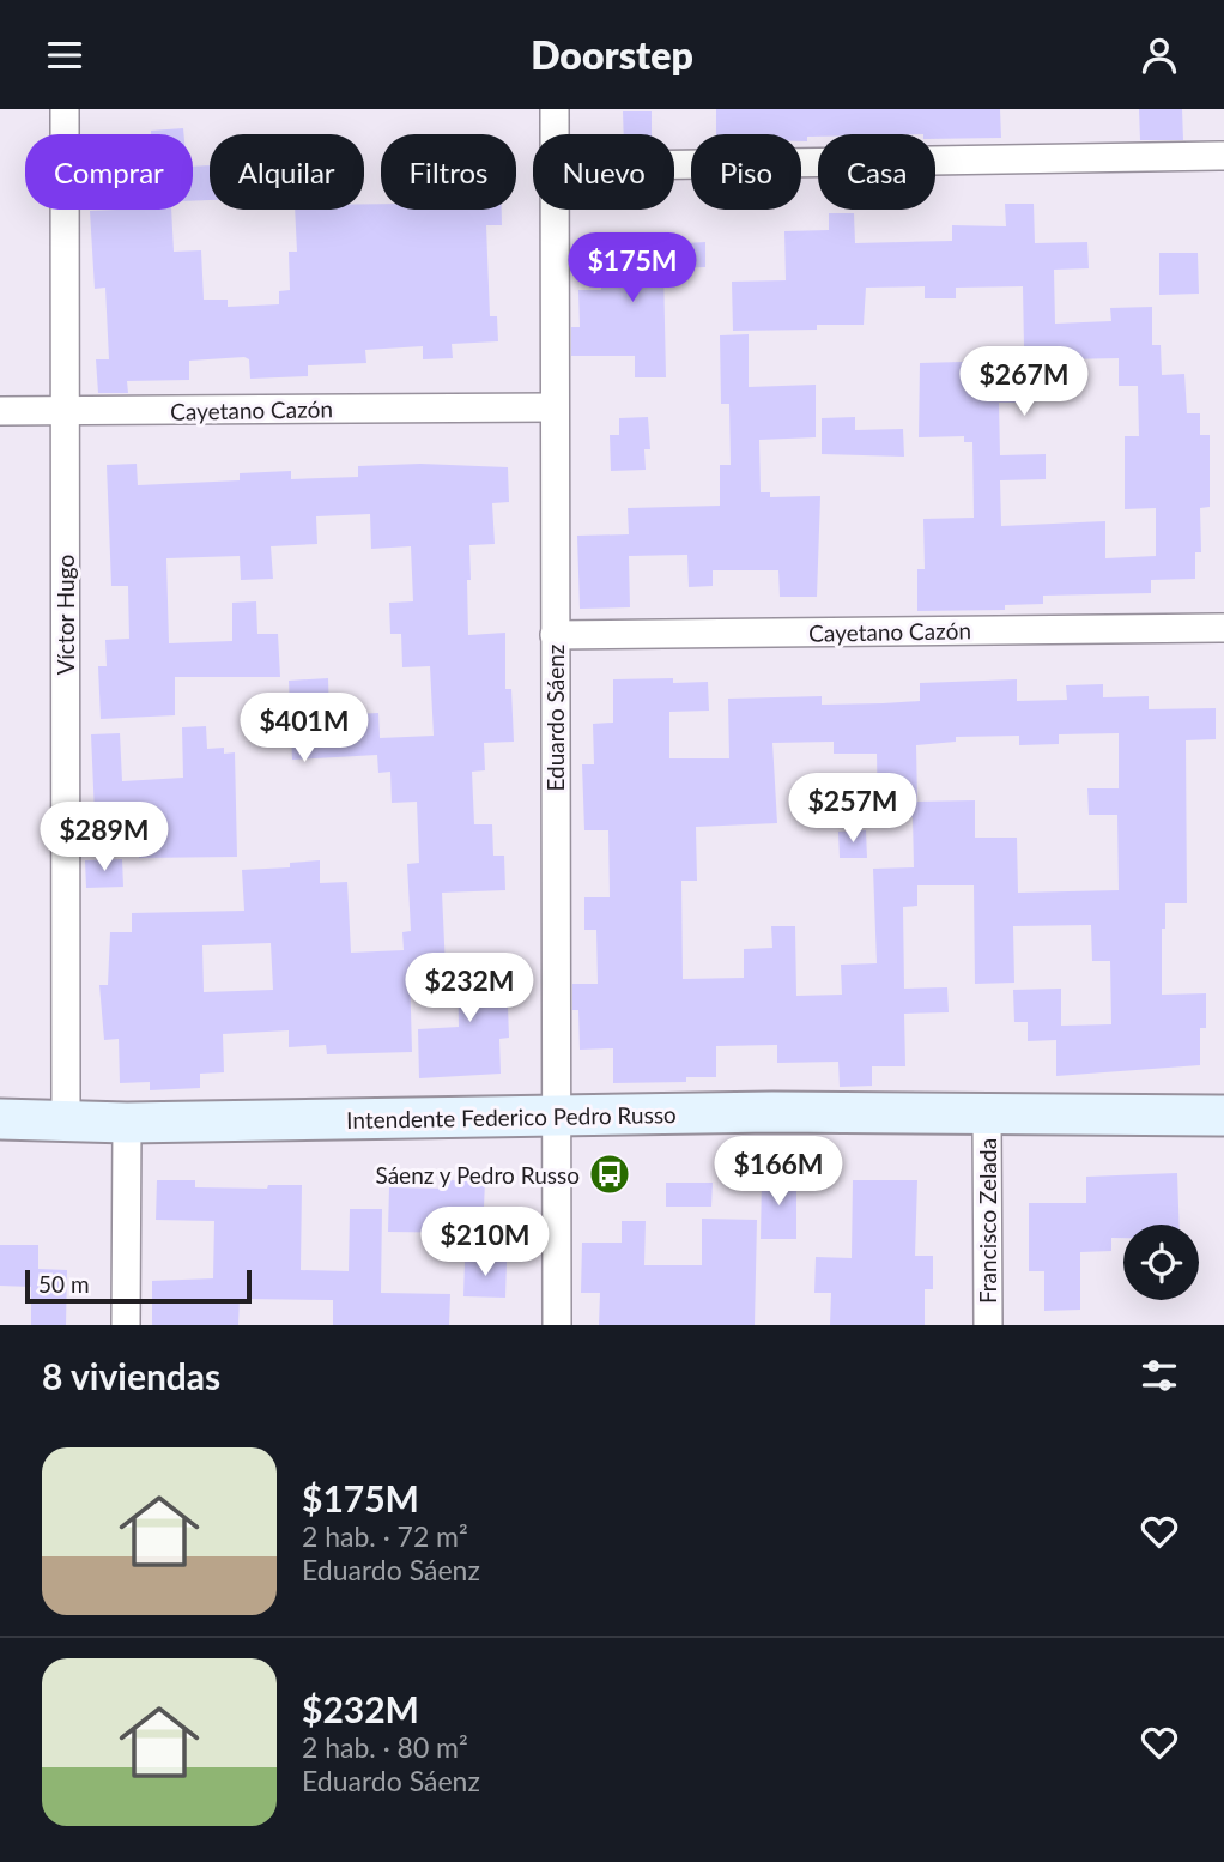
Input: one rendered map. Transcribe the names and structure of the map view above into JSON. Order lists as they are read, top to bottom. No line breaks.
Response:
{"streets":{"street":["Cayetano Cazón","Víctor Hugo","Eduardo Sáenz","Intendente Federico Pedro Russo","Francisco Zelada"]},"crossings":[["Cayetano Cazón","Víctor Hugo"],["Cayetano Cazón","Eduardo Sáenz"],["Víctor Hugo","Intendente Federico Pedro Russo"],["Eduardo Sáenz","Intendente Federico Pedro Russo"],["Intendente Federico Pedro Russo","Francisco Zelada"]],"places":{"bus stop":["Sáenz y Pedro Russo"]},"scale_bar":"50 m","page":{"header":"Doorstep","chip":["Comprar","Alquilar","Filtros","Nuevo","Piso","Casa"],"price":["$175M","$267M","$401M","$257M","$289M","$232M","$166M","$210M"],"scale":"50 m","heading":"8 viviendas","list":[{"name":"$175M","note":"2 hab. · 72 m² · Eduardo Sáenz"},{"name":"$232M","note":"2 hab. · 80 m² · Eduardo Sáenz"}]}}
